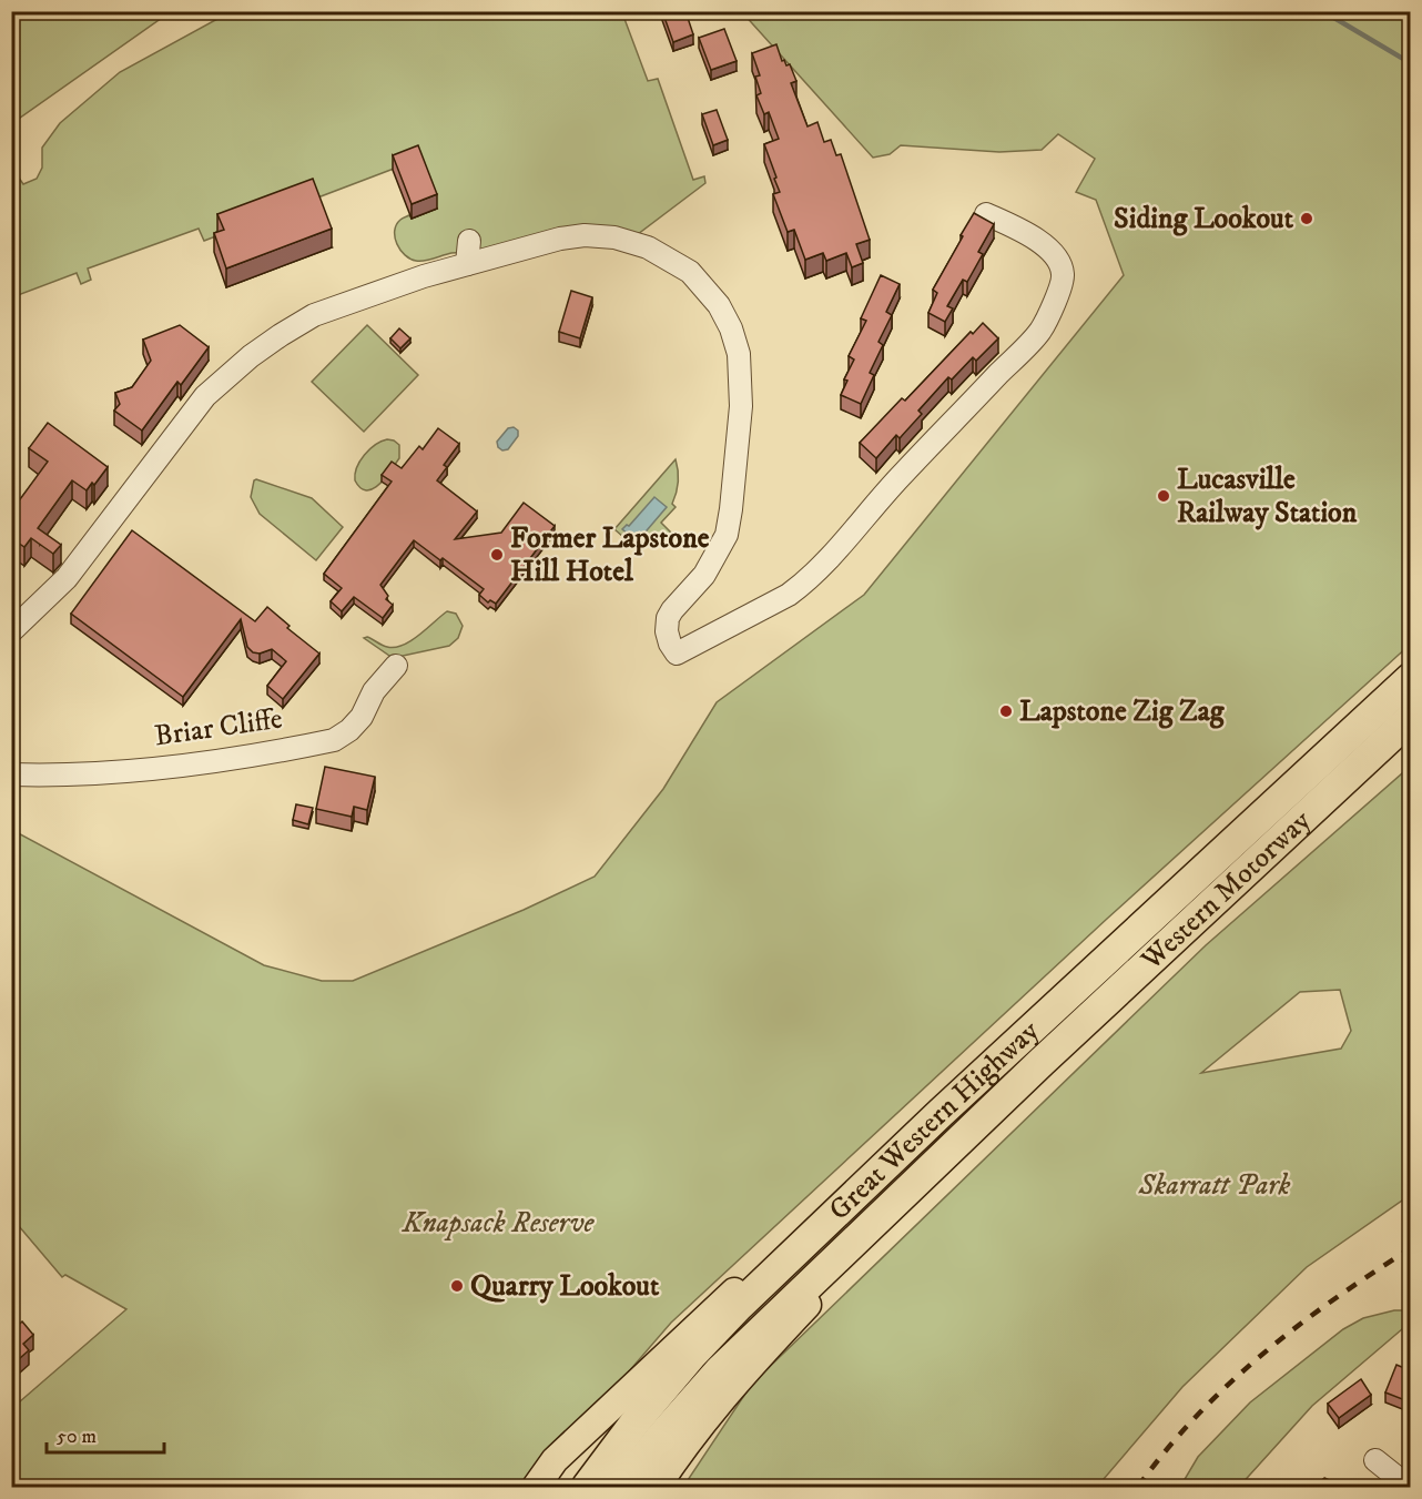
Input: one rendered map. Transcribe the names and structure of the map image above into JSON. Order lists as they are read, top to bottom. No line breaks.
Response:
{"streets":{"highway":["Western Motorway","Great Western Highway"],"street":["Briar Cliffe"]},"crossings":[["Western Motorway","Great Western Highway"]],"parks":["Skarratt Park","Knapsack Reserve"],"places":["Siding Lookout","Lucasville Railway Station","Former Lapstone Hill Hotel","Lapstone Zig Zag","Quarry Lookout"],"scale_bar":"50 m"}
